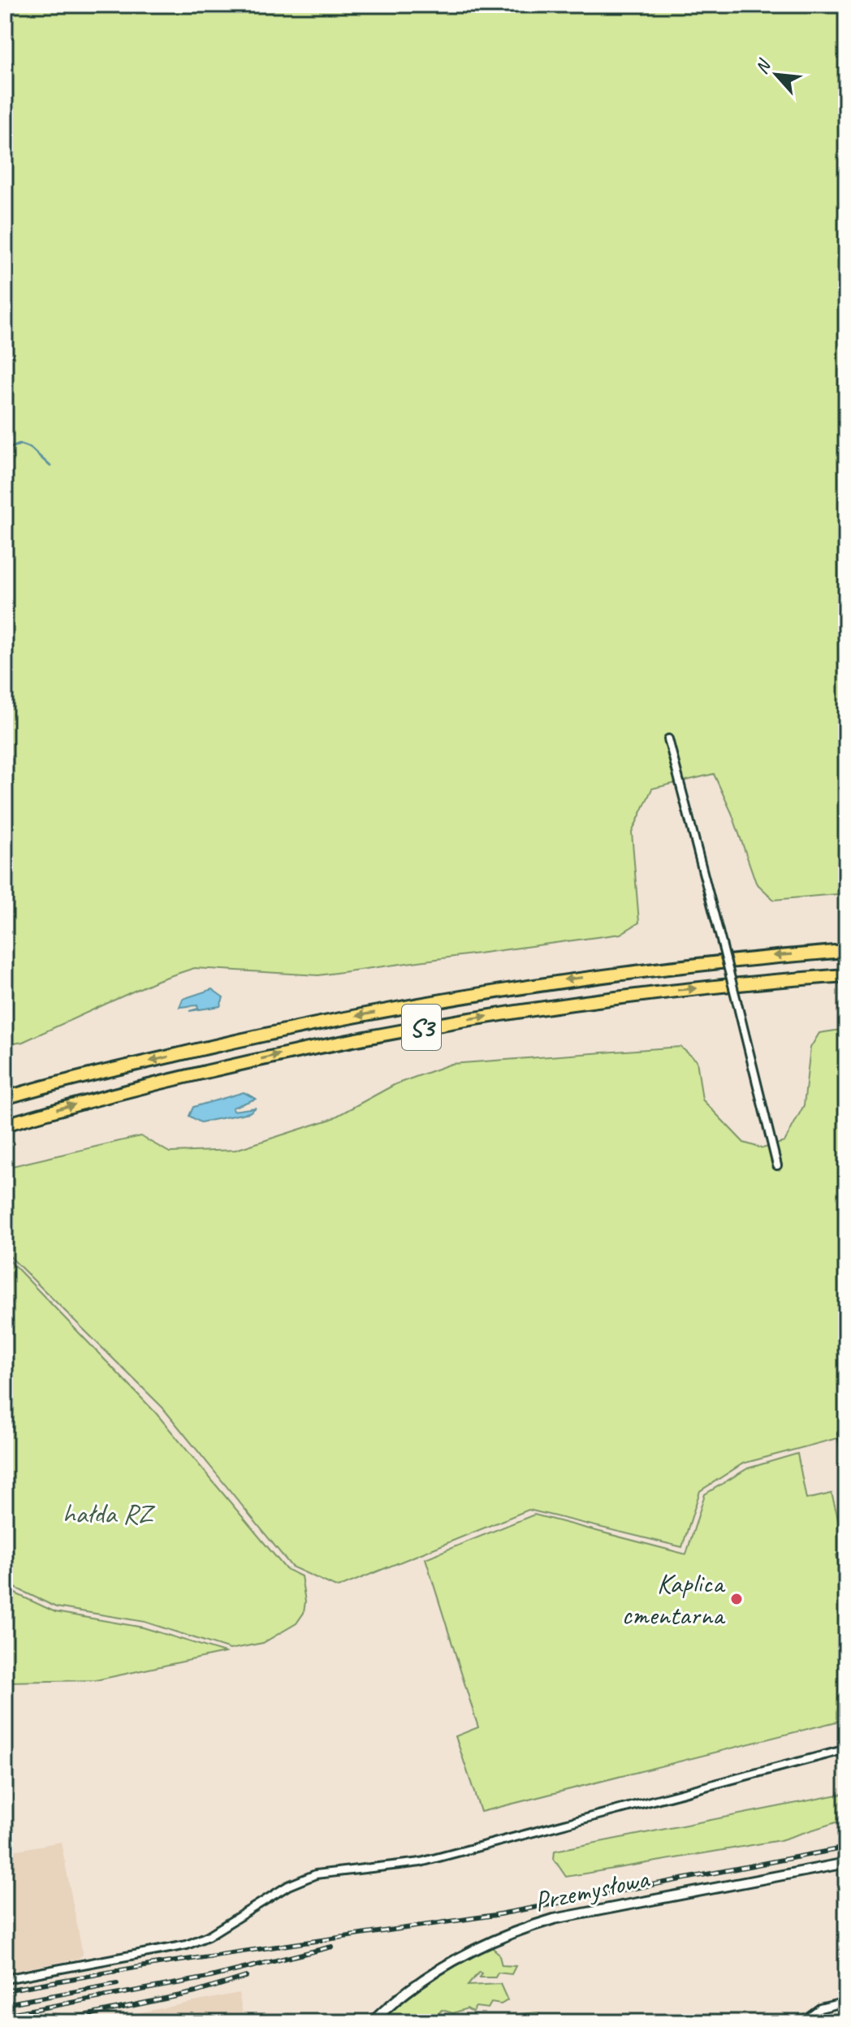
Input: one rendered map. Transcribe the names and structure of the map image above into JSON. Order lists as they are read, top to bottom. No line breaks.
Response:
{"streets":{"highway":["S3"],"street":["Przemysłowa"]},"parks":["hałda RZ"],"places":["Kaplica cmentarna"],"north":"top left"}
